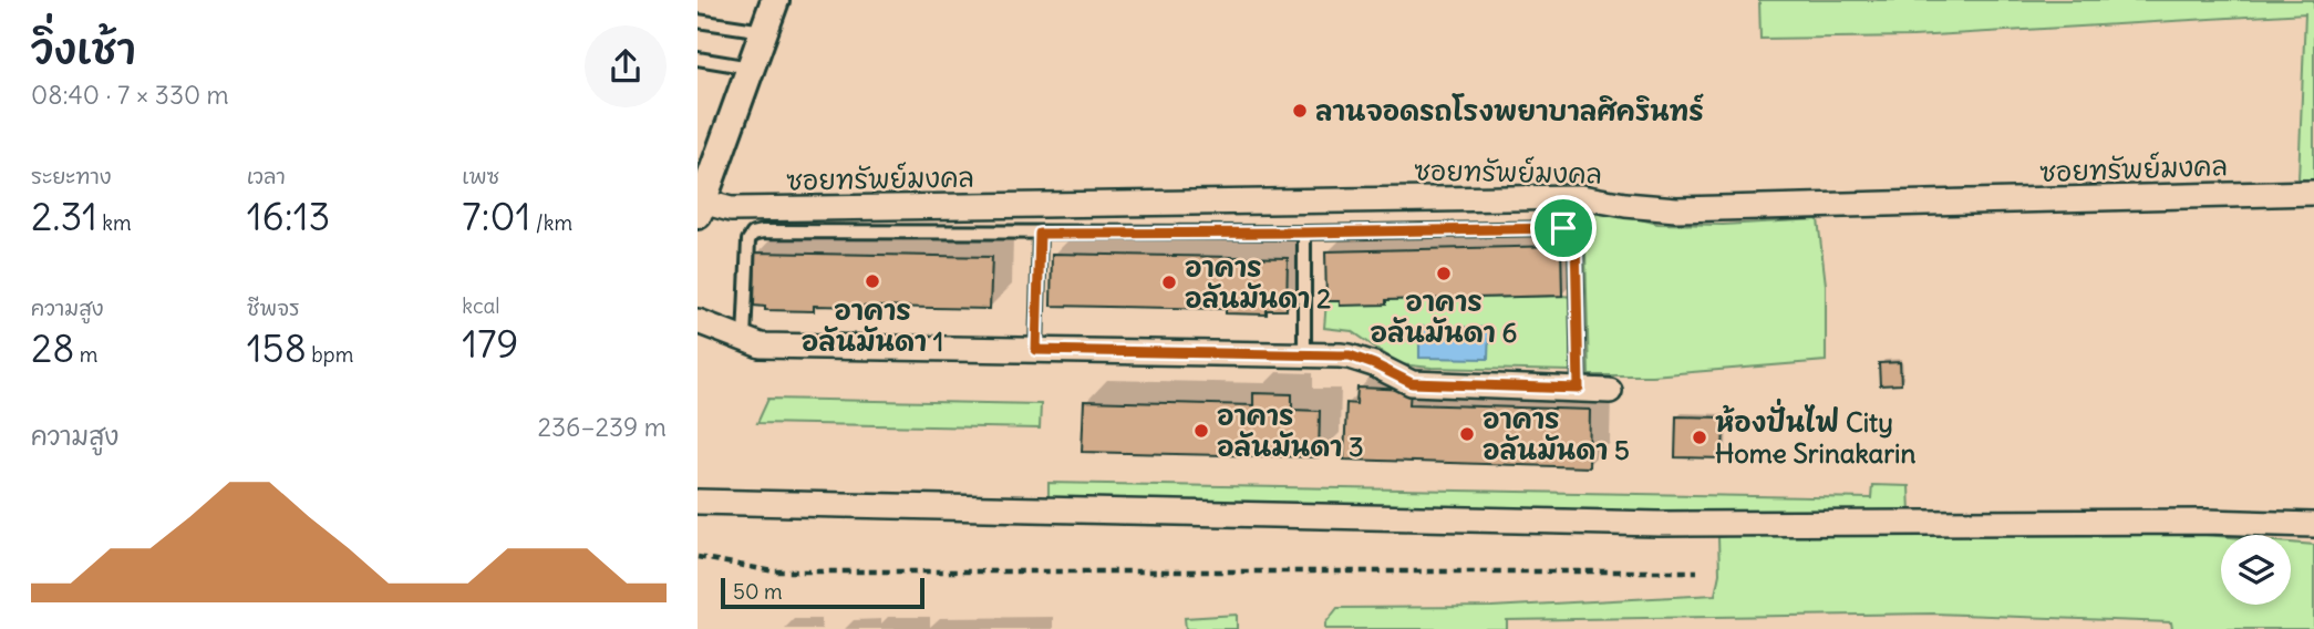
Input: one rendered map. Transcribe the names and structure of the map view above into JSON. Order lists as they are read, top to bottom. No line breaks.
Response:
{"streets":{"street":["ซอยทรัพย์มงคล"]},"places":["ลานจอดรถโรงพยาบาลศิครินทร์","อาคาร อลันมันดา 6","อาคาร อลันมันดา 1","อาคาร อลันมันดา 2","อาคาร อลันมันดา 3","อาคาร อลันมันดา 5","ห้องปั่นไฟ City Home Srinakarin"],"scale_bar":"50 m","page":{"heading":["วิ่งเช้า","08:40 · 7 × 330 m"],"stats":[["ระยะทาง","2.31 km"],["เวลา","16:13"],["เพซ","7:01 /km"],["ความสูง","28 m"],["ชีพจร","158 bpm"],["kcal","179"]],"chart":["ความสูง","236–239 m"],"scale":"50 m"}}
